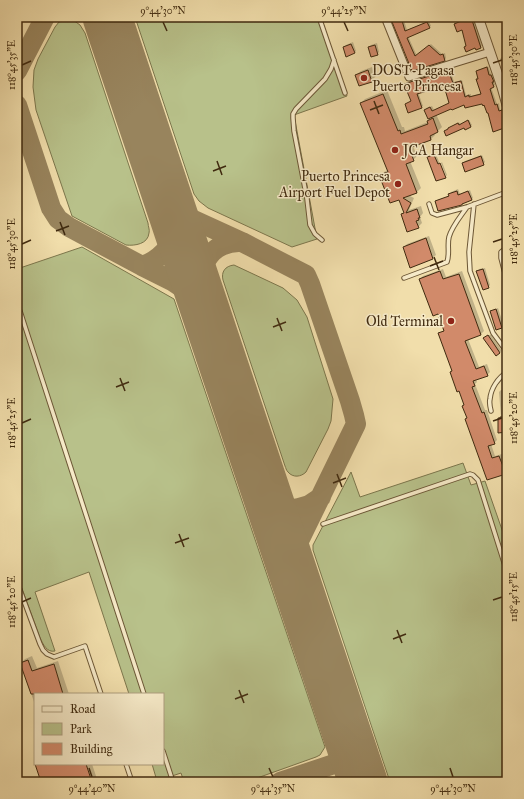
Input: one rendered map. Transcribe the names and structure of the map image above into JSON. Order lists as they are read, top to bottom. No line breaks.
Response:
{"places":["DOST-Pagasa Puerto Princesa","JCA Hangar","Puerto Princesa Airport Fuel Depot","Old Terminal"],"legend":["Road","Park","Building"],"coordinates":["9°44'30\"N","9°44'25\"N","118°45'30\"E","118°45'35\"E","118°45'25\"E","118°45'20\"E","118°45'15\"E","9°44'40\"N","9°44'35\"N"]}
